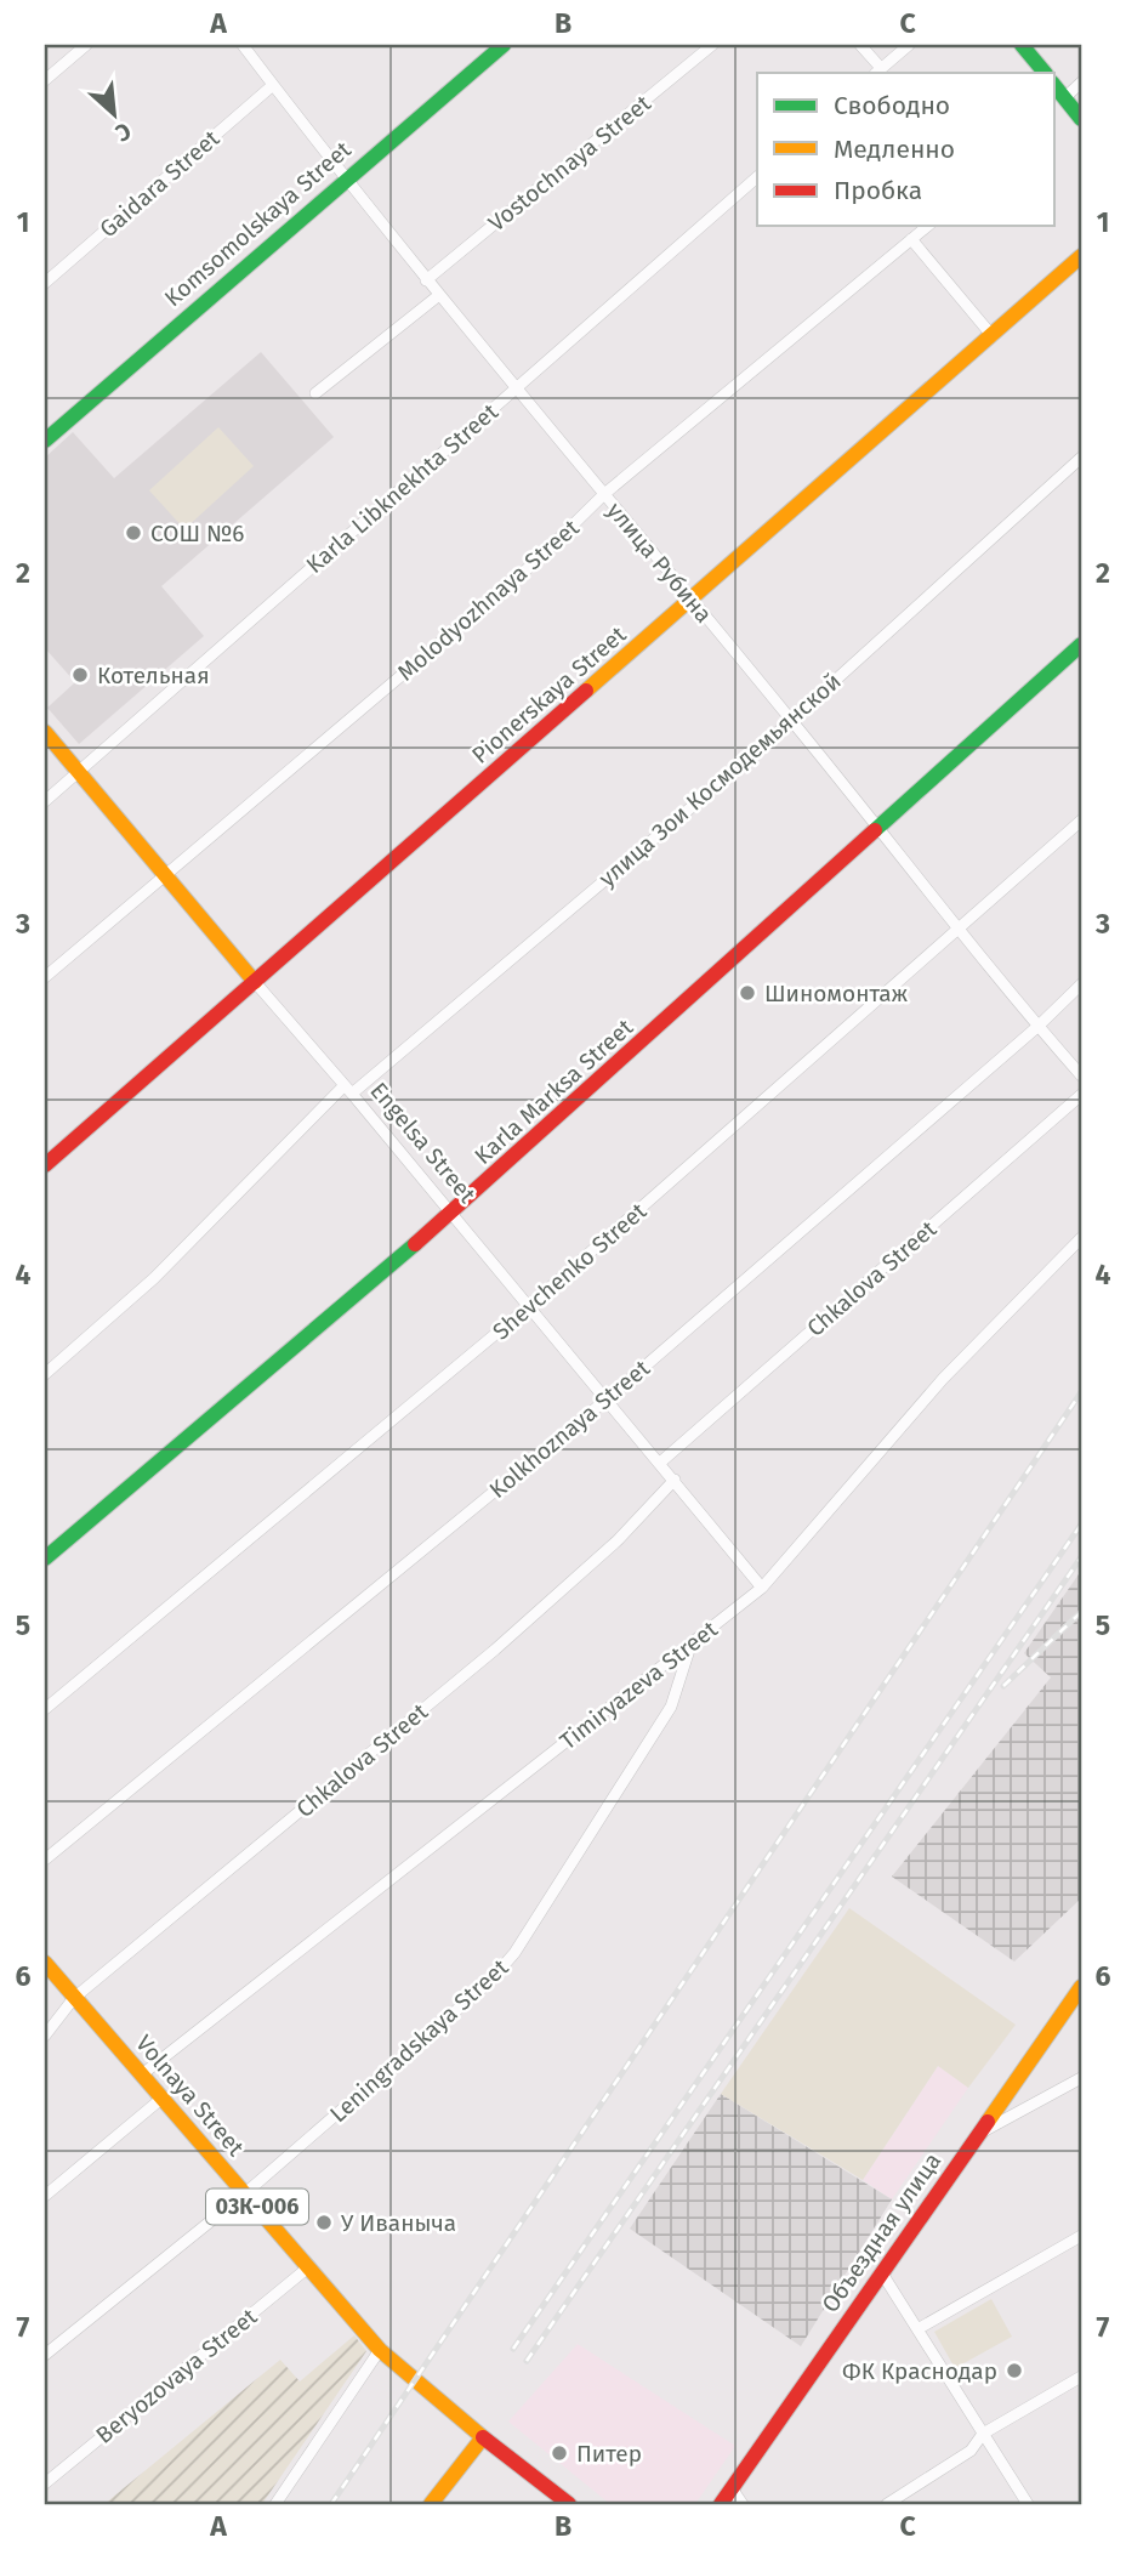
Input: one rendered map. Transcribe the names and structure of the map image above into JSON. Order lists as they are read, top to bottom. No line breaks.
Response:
{"streets":{"street":["Vostochnaya Street","Gaidara Street","Komsomolskaya Street","Karla Libknekhta Street","улица Рубина","Molodyozhnaya Street","Pionerskaya Street","улица Зои Космодемьянской","Karla Marksa Street","Engelsa Street","Shevchenko Street","Chkalova Street","Kolkhoznaya Street","Timiryazeva Street","Leningradskaya Street","Volnaya Street","03К-006","Объездная улица","Beryozovaya Street"]},"crossings":[["Vostochnaya Street","улица Рубина"],["Gaidara Street","улица Рубина"],["Komsomolskaya Street","улица Рубина"],["Karla Libknekhta Street","улица Рубина"],["Karla Libknekhta Street","Engelsa Street"],["улица Рубина","Molodyozhnaya Street"],["улица Рубина","Pionerskaya Street"],["улица Рубина","улица Зои Космодемьянской"],["улица Рубина","Karla Marksa Street"],["улица Рубина","Shevchenko Street"],["улица Рубина","Kolkhoznaya Street"],["Molodyozhnaya Street","Engelsa Street"],["Pionerskaya Street","Engelsa Street"],["улица Зои Космодемьянской","Engelsa Street"],["Karla Marksa Street","Engelsa Street"],["Engelsa Street","Shevchenko Street"],["Engelsa Street","Chkalova Street"],["Engelsa Street","Kolkhoznaya Street"],["Engelsa Street","Timiryazeva Street"],["Chkalova Street","Volnaya Street"],["Timiryazeva Street","Leningradskaya Street"],["Timiryazeva Street","Volnaya Street"],["Leningradskaya Street","Volnaya Street"],["Volnaya Street","Beryozovaya Street"]],"places":["СОШ №6","Котельная","Шиномонтаж","У Иваныча","ФК Краснодар","Питер"],"legend":["Свободно","Медленно","Пробка"],"north":"bottom right","grid":{"columns":["A","B","C"],"rows":["1","2","3","4","5","6","7"]}}
